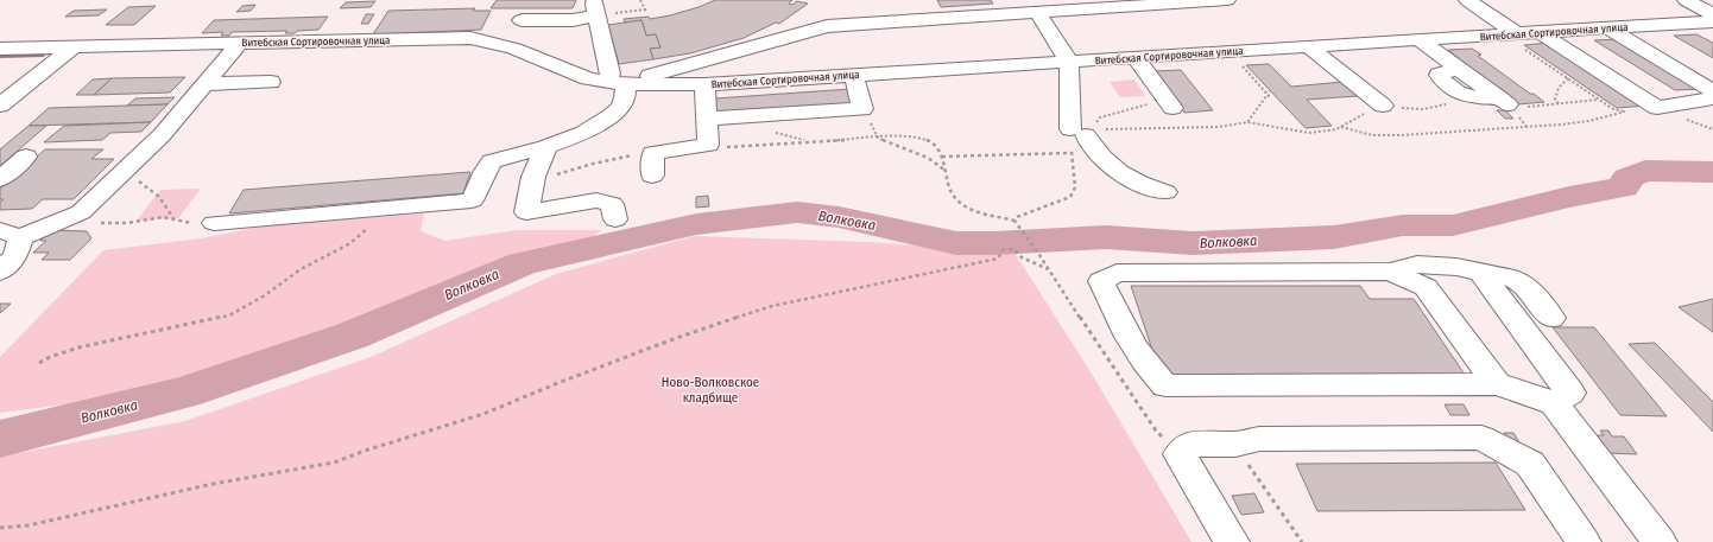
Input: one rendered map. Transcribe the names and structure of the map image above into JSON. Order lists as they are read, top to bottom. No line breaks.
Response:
{"streets":{"street":["Витебская Сортировочная улица"]},"water":["Волковка"],"parks":["Ново-Волковское кладбище"]}
